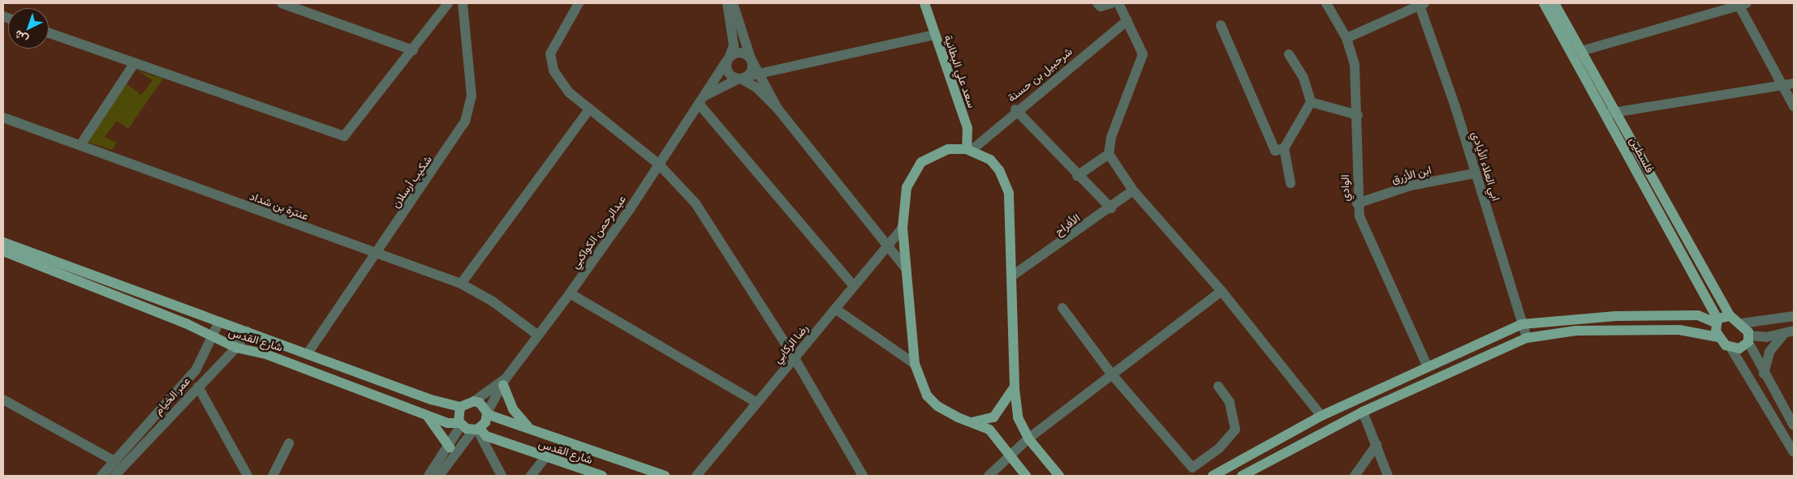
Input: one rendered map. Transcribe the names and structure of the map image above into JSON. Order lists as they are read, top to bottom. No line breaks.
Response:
{"streets":{"main road":["سعد علي البطانية","فلسطين","شارع القدس"],"street":["شرحبيل بن حسنة","ابي العلاء الأيادي","ابن الأزرق","شكيب أرسلان","الوادي","عنترة بن شداد","الأفراح","عبدالرحمن الكواكبي","رضا الركابي","عمر الخيام"]},"crossings":[["سعد علي البطانية","شرحبيل بن حسنة"],["سعد علي البطانية","عبدالرحمن الكواكبي"],["ابي العلاء الأيادي","ابن الأزرق"],["ابن الأزرق","الوادي"],["شكيب أرسلان","عنترة بن شداد"],["عنترة بن شداد","عبدالرحمن الكواكبي"],["شارع القدس","عمر الخيام"]],"north":"bottom left"}
